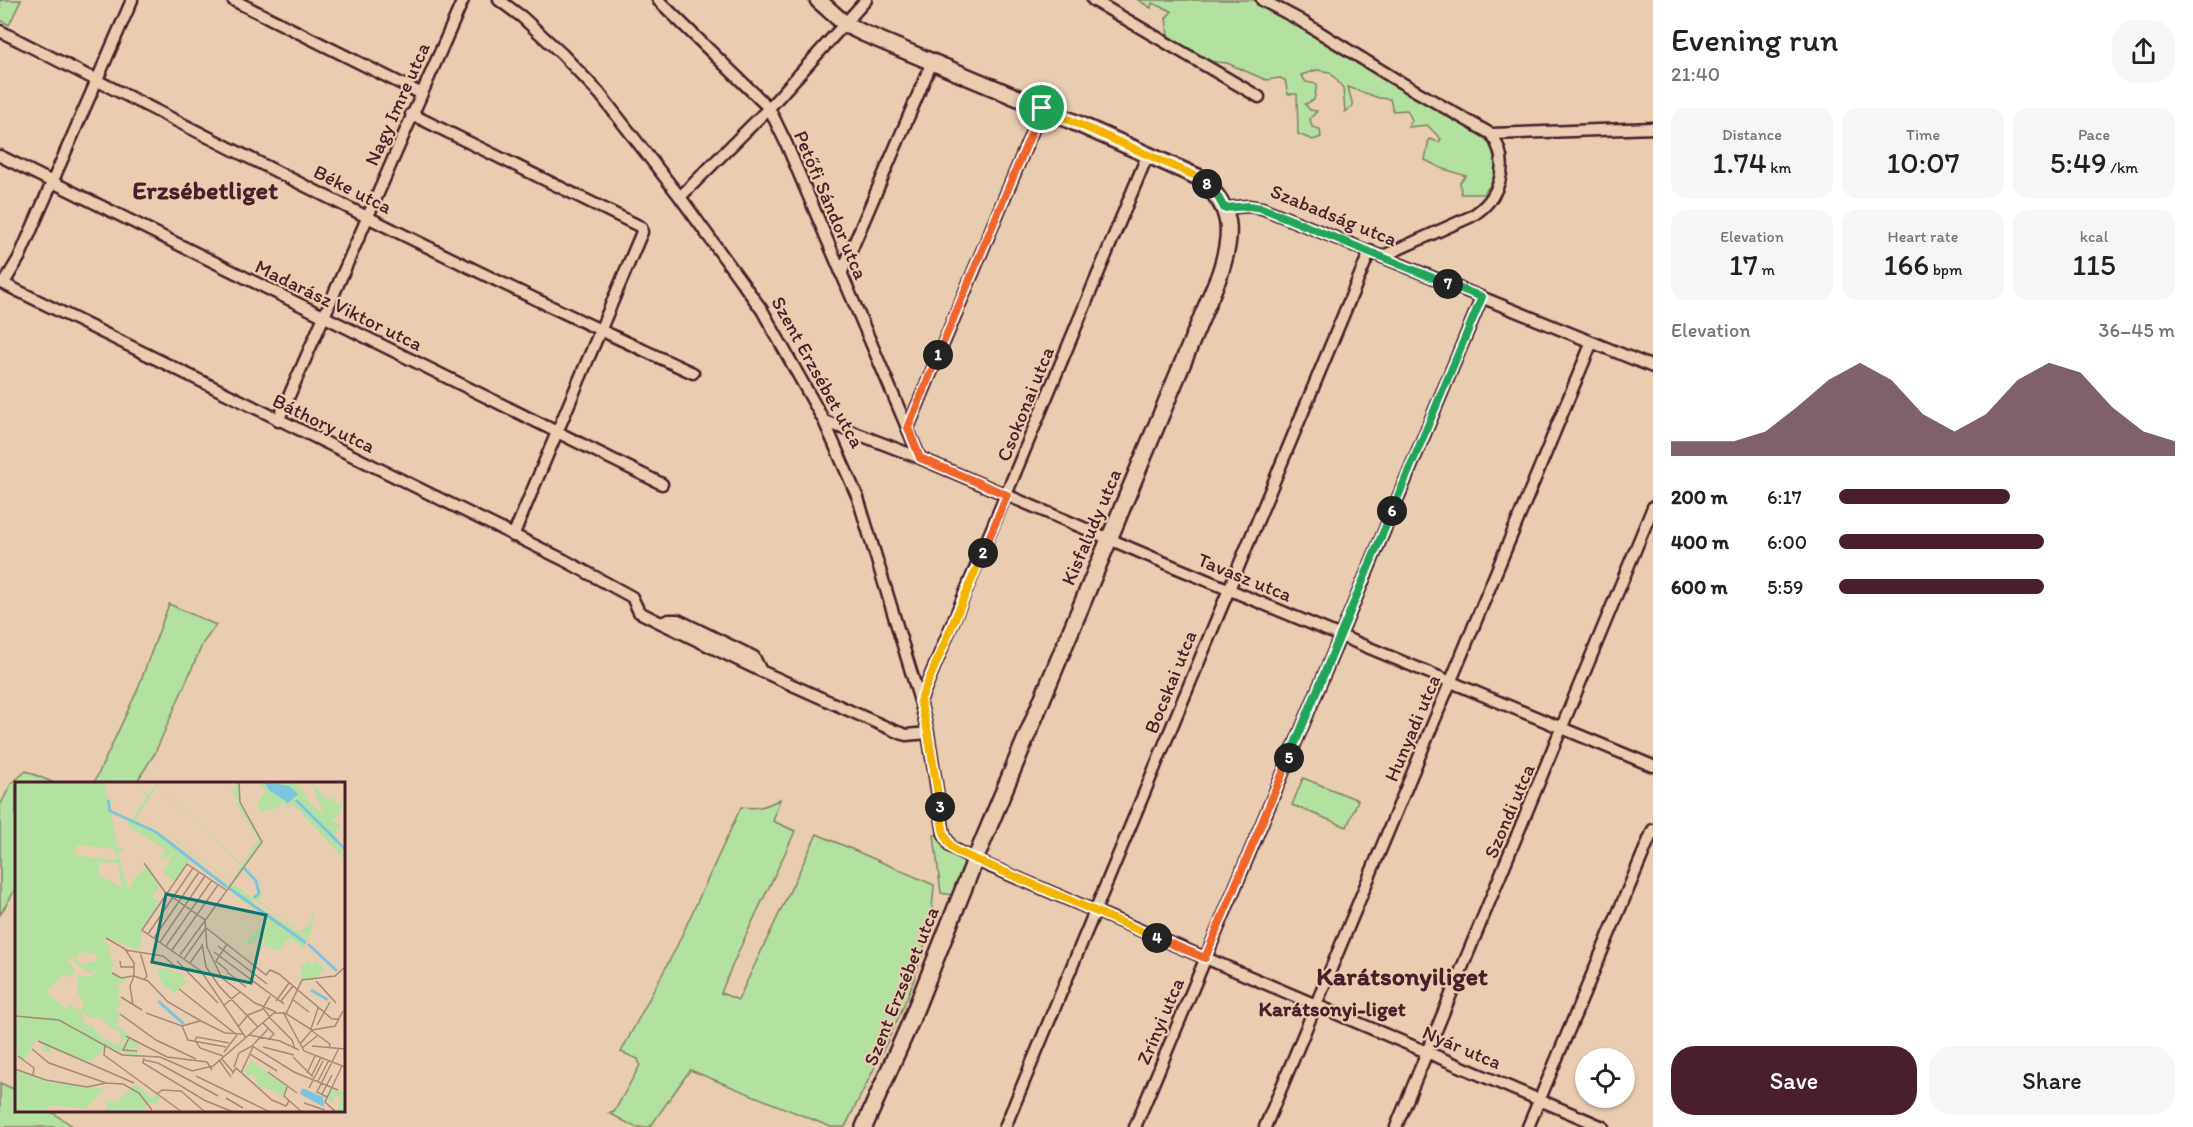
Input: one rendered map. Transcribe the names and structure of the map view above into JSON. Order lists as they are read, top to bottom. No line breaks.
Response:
{"streets":{"street":["Nagy Imre utca","Béke utca","Petőfi Sándor utca","Szabadság utca","Madarász Viktor utca","Szent Erzsébet utca","Csokonai utca","Báthory utca","Kisfaludy utca","Tavasz utca","Bocskai utca","Hunyadi utca","Szondi utca","Zrínyi utca","Nyár utca"]},"crossings":[["Nagy Imre utca","Béke utca"],["Nagy Imre utca","Madarász Viktor utca"],["Nagy Imre utca","Báthory utca"],["Petőfi Sándor utca","Tavasz utca"],["Szabadság utca","Kisfaludy utca"],["Szabadság utca","Bocskai utca"],["Szabadság utca","Hunyadi utca"],["Szabadság utca","Zrínyi utca"],["Szent Erzsébet utca","Csokonai utca"],["Szent Erzsébet utca","Kisfaludy utca"],["Szent Erzsébet utca","Tavasz utca"],["Szent Erzsébet utca","Nyár utca"],["Csokonai utca","Tavasz utca"],["Kisfaludy utca","Tavasz utca"],["Kisfaludy utca","Nyár utca"],["Tavasz utca","Bocskai utca"],["Tavasz utca","Hunyadi utca"],["Tavasz utca","Szondi utca"],["Tavasz utca","Zrínyi utca"],["Bocskai utca","Nyár utca"],["Hunyadi utca","Nyár utca"],["Szondi utca","Nyár utca"],["Zrínyi utca","Nyár utca"]],"districts":["Erzsébetliget","Karátsonyiliget","Karátsonyi-liget"],"page":{"heading":["Evening run","21:40"],"stats":[["Distance","1.74 km"],["Time","10:07"],["Pace","5:49 /km"],["Elevation","17 m"],["Heart rate","166 bpm"],["kcal","115"]],"pins":["8","7","1","6","2","5","3","4"],"chart":["Elevation","36–45 m"],"list":[{"name":"200 m","note":"6:17"},{"name":"400 m","note":"6:00"},{"name":"600 m","note":"5:59"}],"buttons":["Save","Share"]}}
